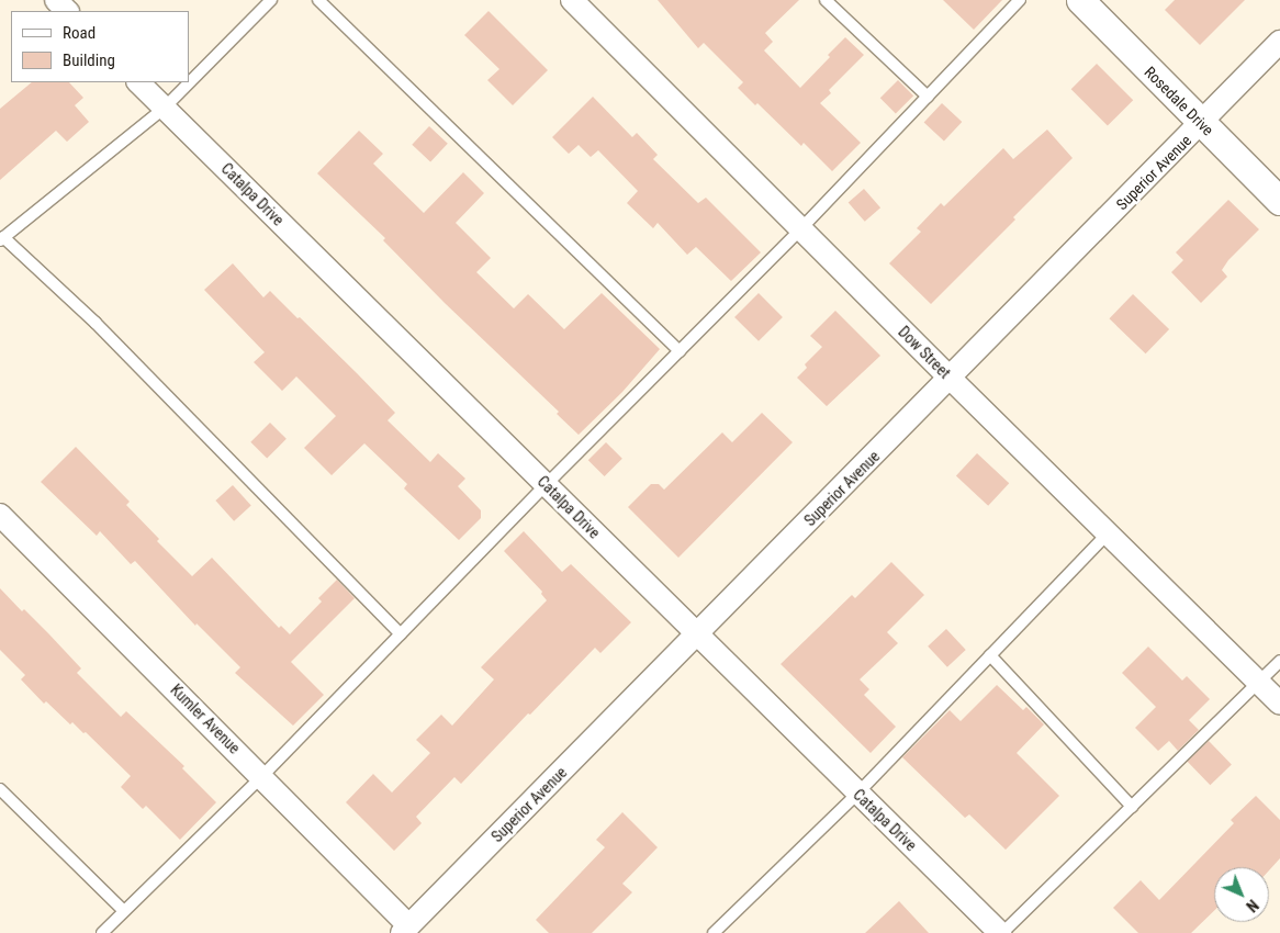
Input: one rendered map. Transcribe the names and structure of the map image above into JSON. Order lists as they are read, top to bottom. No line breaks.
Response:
{"streets":{"street":["Rosedale Drive","Superior Avenue","Catalpa Drive","Dow Street","Kumler Avenue"]},"crossings":[["Rosedale Drive","Superior Avenue"],["Superior Avenue","Catalpa Drive"],["Superior Avenue","Dow Street"],["Superior Avenue","Kumler Avenue"]],"legend":["Road","Building"],"north":"bottom right"}
